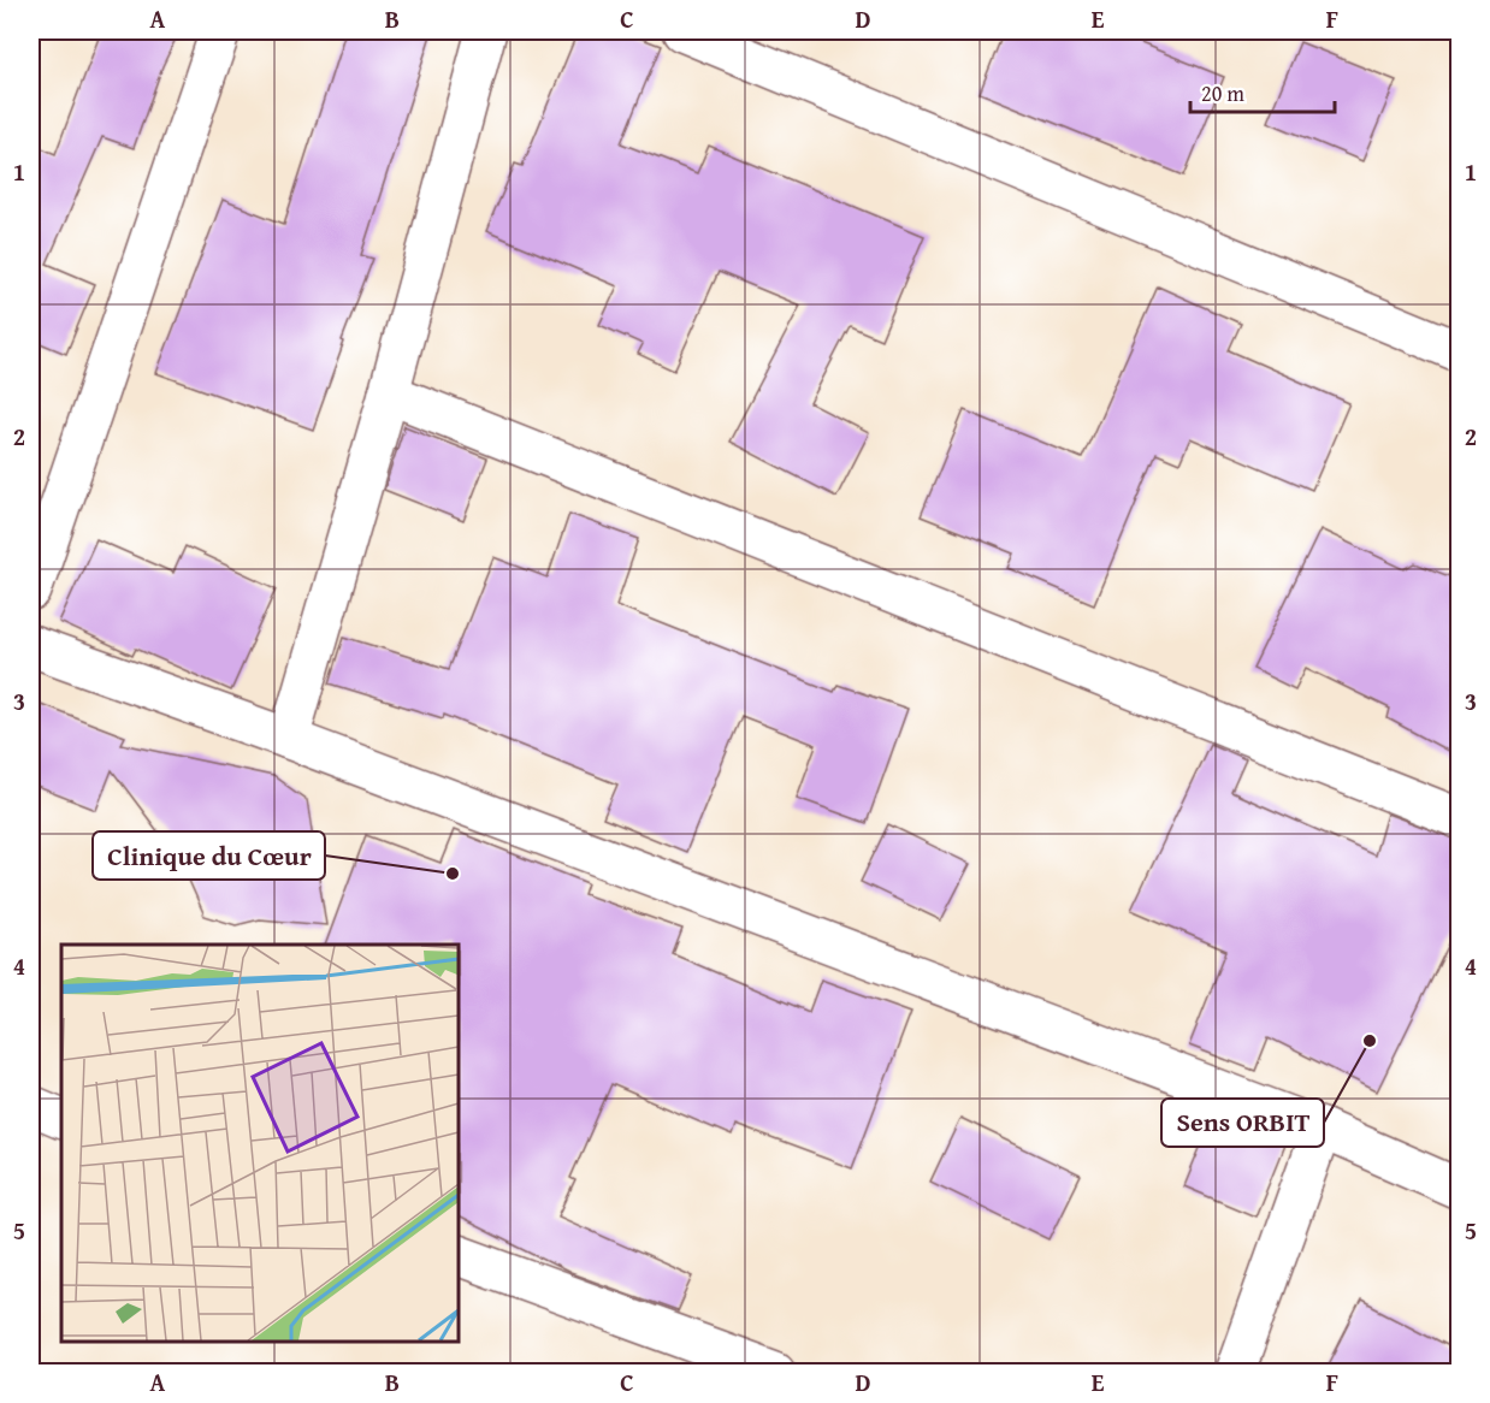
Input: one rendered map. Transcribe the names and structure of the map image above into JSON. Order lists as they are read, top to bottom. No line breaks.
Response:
{"places":["Clinique du Cœur","Sens ORBIT"],"scale_bar":"20 m","grid":{"columns":["A","B","C","D","E","F"],"rows":["1","2","3","4","5"]}}
